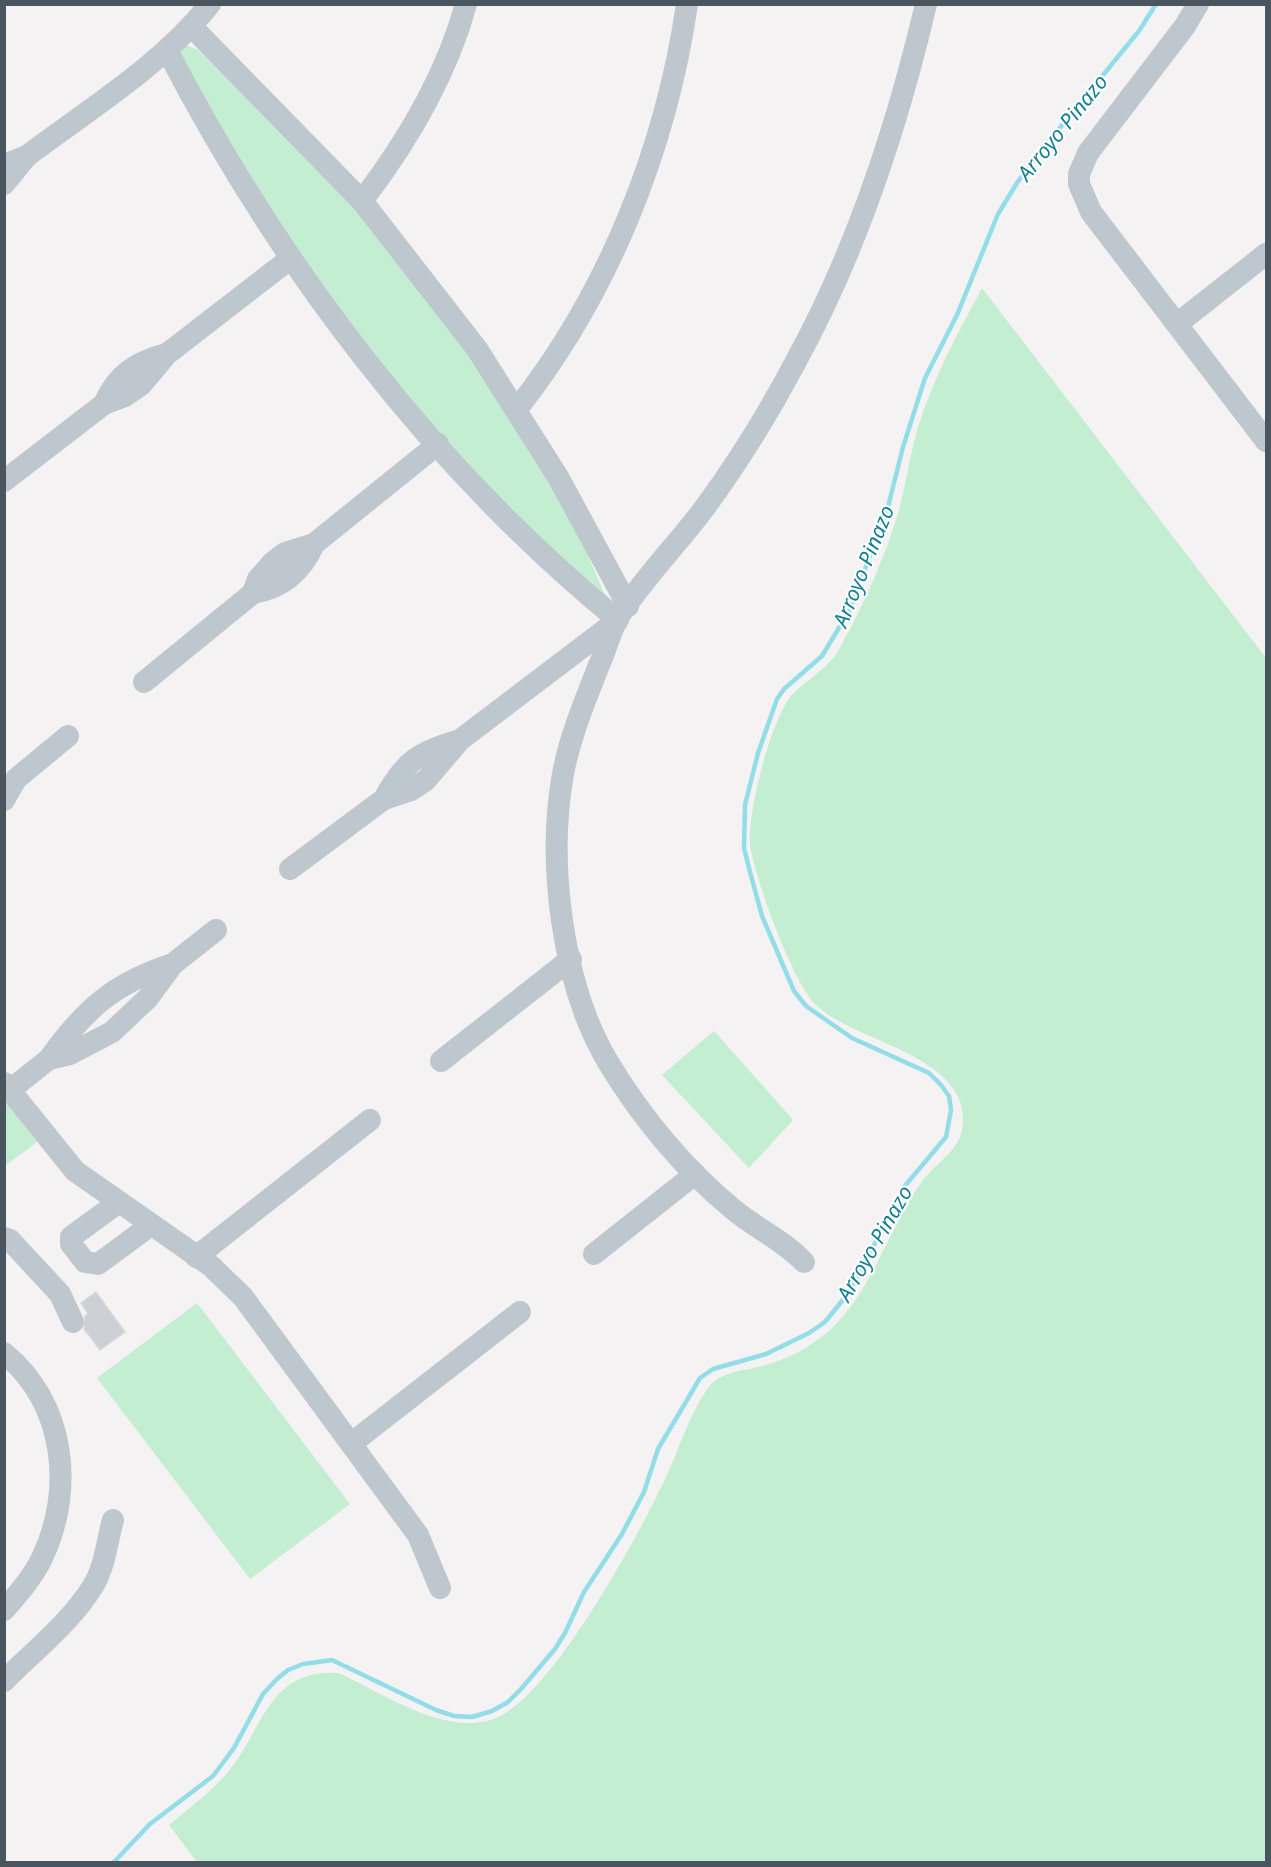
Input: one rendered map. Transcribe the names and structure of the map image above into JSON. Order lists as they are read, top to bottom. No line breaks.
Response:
{"water":["Arroyo Pinazo"]}
